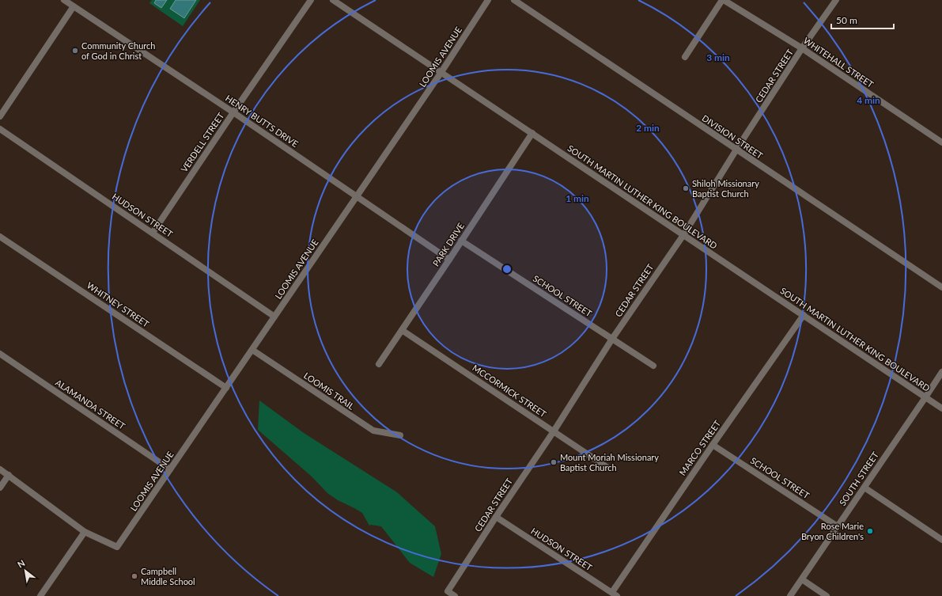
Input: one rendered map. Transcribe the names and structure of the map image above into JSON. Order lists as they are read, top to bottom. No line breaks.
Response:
{"streets":{"street":["LOOMIS AVENUE","WHITEHALL STREET","CEDAR STREET","HENRY BUTTS DRIVE","DIVISION STREET","VERDELL STREET","SOUTH MARTIN LUTHER KING BOULEVARD","HUDSON STREET","PARK DRIVE","SCHOOL STREET","WHITNEY STREET","LOOMIS TRAIL","MCCORMICK STREET","ALAMANDA STREET","MARCO STREET","SOUTH STREET"]},"crossings":[["LOOMIS AVENUE","HENRY BUTTS DRIVE"],["LOOMIS AVENUE","SOUTH MARTIN LUTHER KING BOULEVARD"],["LOOMIS AVENUE","HUDSON STREET"],["LOOMIS AVENUE","WHITNEY STREET"],["LOOMIS AVENUE","LOOMIS TRAIL"],["LOOMIS AVENUE","ALAMANDA STREET"],["WHITEHALL STREET","CEDAR STREET"],["CEDAR STREET","DIVISION STREET"],["CEDAR STREET","SOUTH MARTIN LUTHER KING BOULEVARD"],["CEDAR STREET","HUDSON STREET"],["CEDAR STREET","SCHOOL STREET"],["CEDAR STREET","MCCORMICK STREET"],["HENRY BUTTS DRIVE","VERDELL STREET"],["HENRY BUTTS DRIVE","PARK DRIVE"],["VERDELL STREET","HUDSON STREET"],["SOUTH MARTIN LUTHER KING BOULEVARD","PARK DRIVE"],["SOUTH MARTIN LUTHER KING BOULEVARD","MARCO STREET"],["SOUTH MARTIN LUTHER KING BOULEVARD","SOUTH STREET"],["HUDSON STREET","MARCO STREET"],["PARK DRIVE","SCHOOL STREET"],["PARK DRIVE","MCCORMICK STREET"],["SCHOOL STREET","MARCO STREET"],["SCHOOL STREET","SOUTH STREET"]],"places":["Community Church of God in Christ","Shiloh Missionary Baptist Church","Mount Moriah Missionary Baptist Church","Rose Marie Bryon Children's","Campbell Middle School"],"scale_bar":"50 m","north":"top left","rings":["3 min","4 min","2 min","1 min"]}
